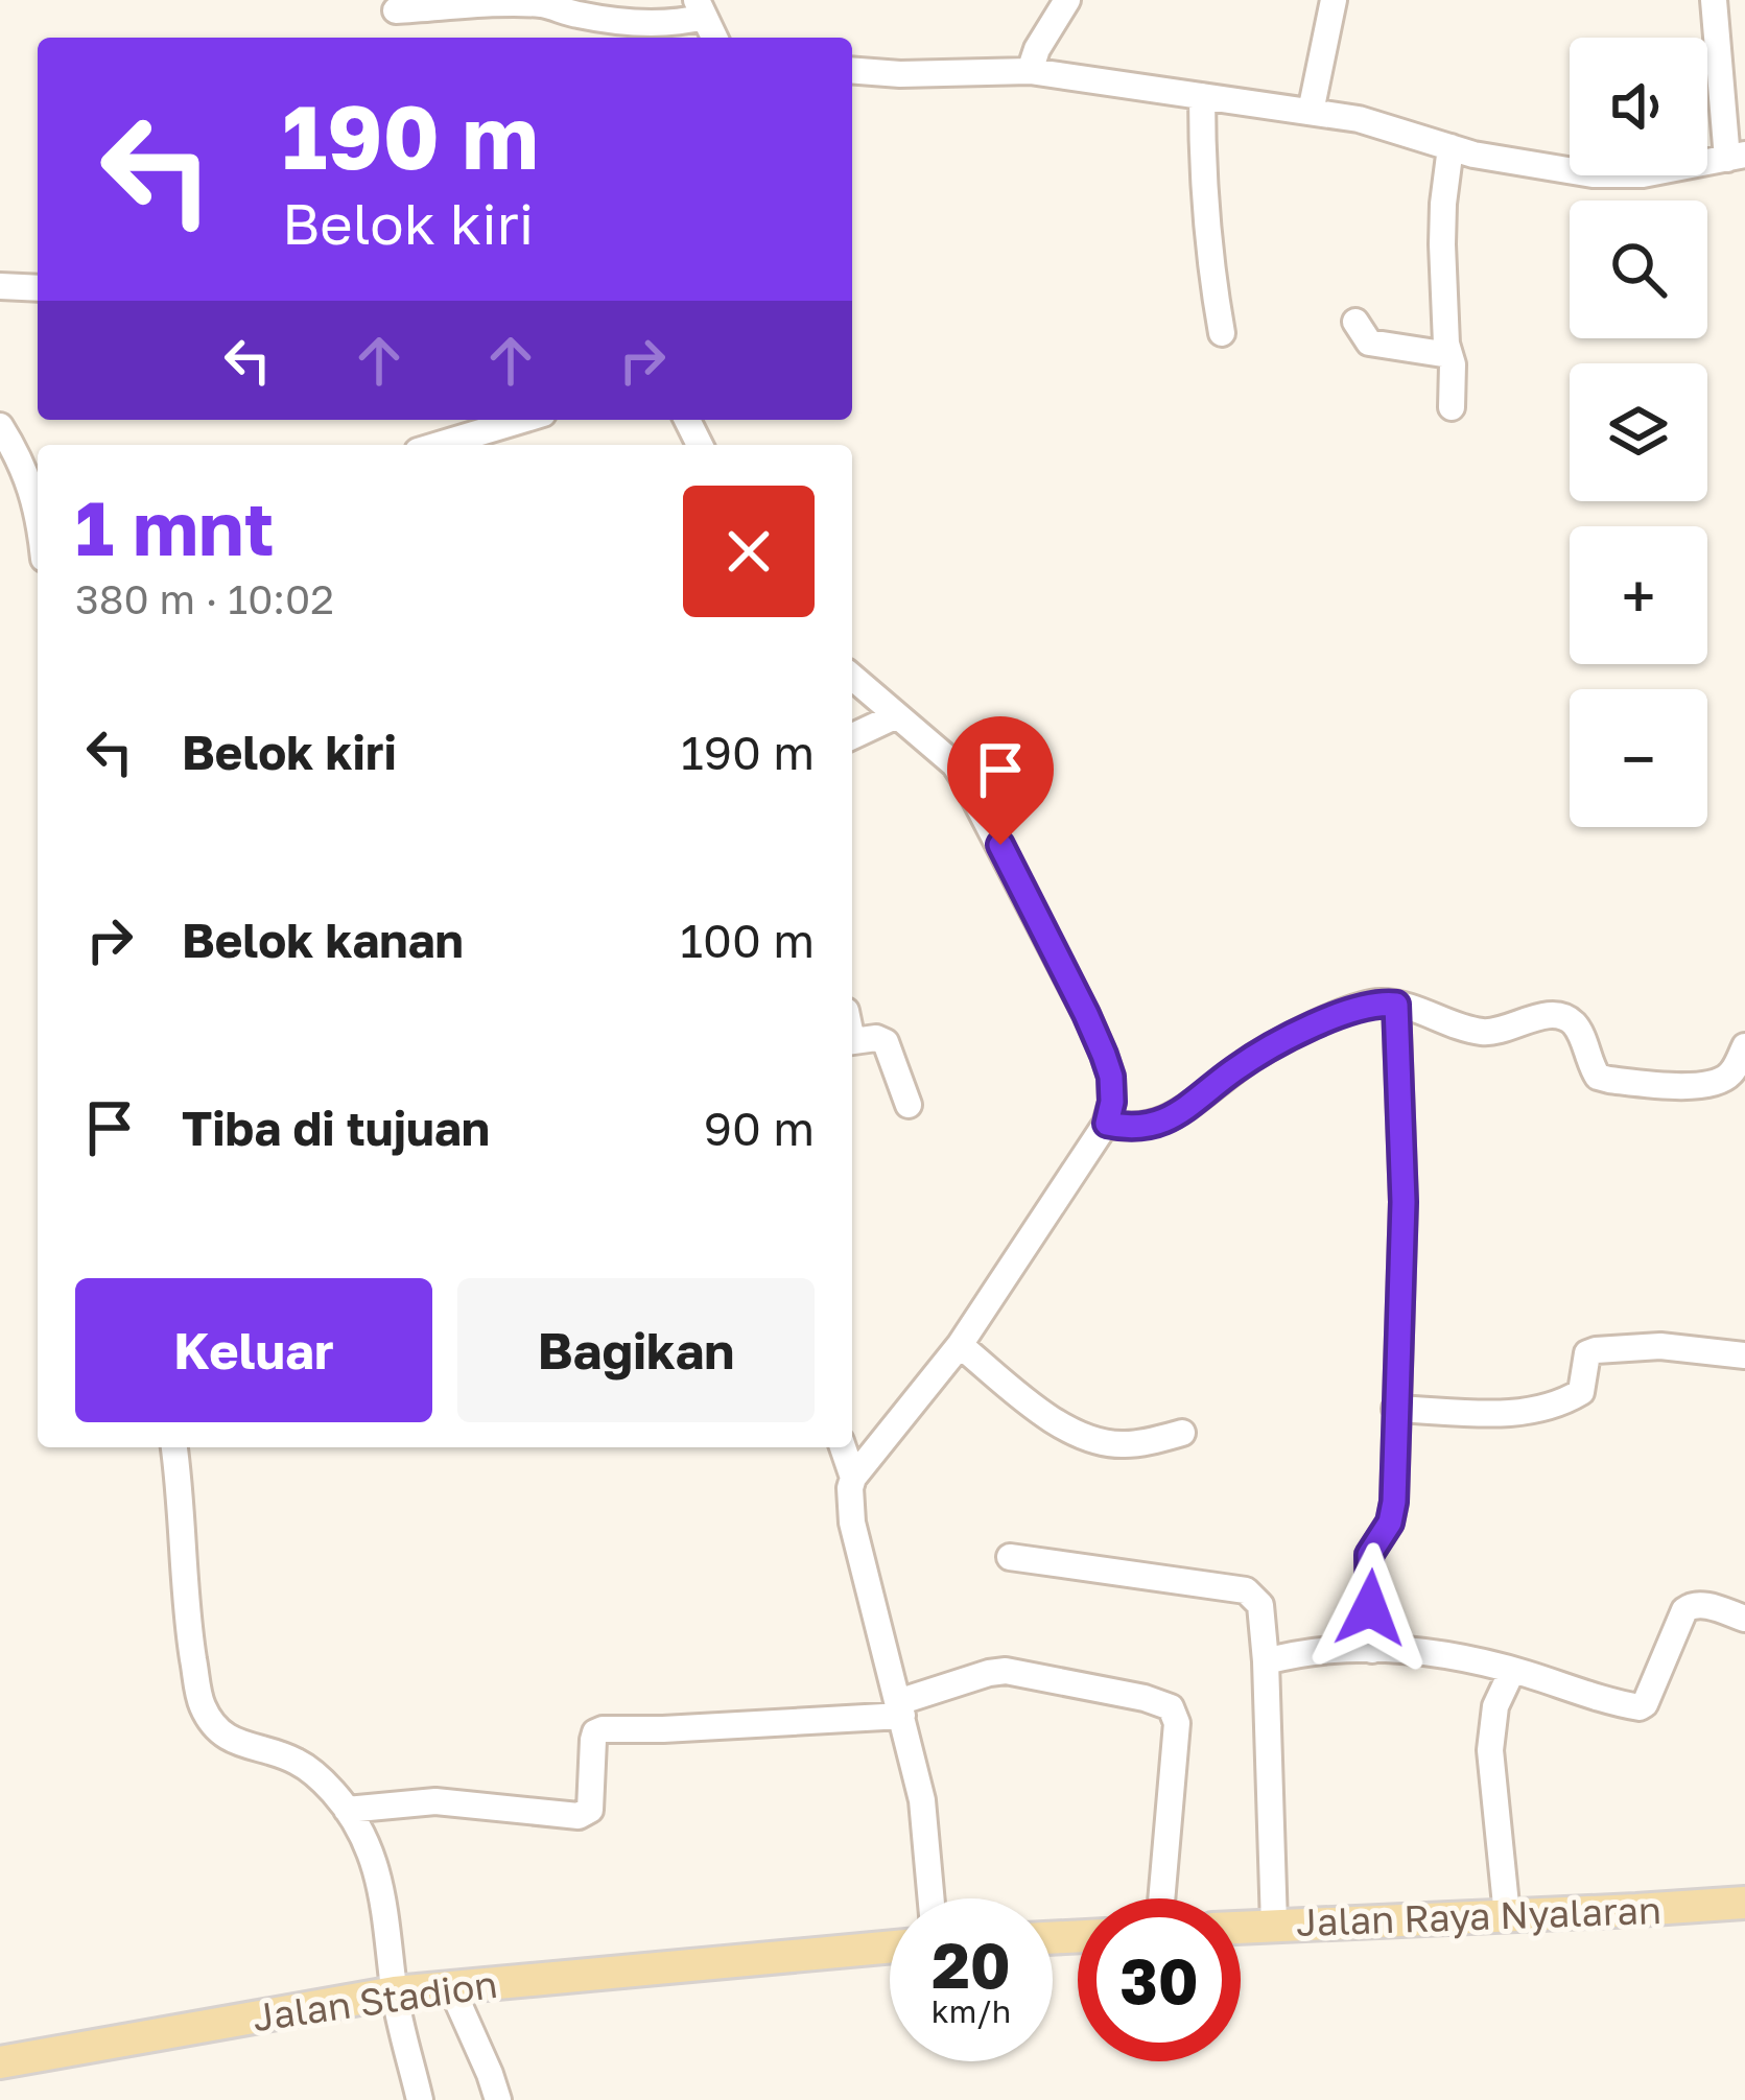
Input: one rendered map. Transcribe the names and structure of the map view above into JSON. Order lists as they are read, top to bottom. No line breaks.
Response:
{"streets":{"main road":["Jalan Raya Nyalaran","Jalan Stadion"]},"page":{"map_buttons":["+","−"],"turn":["190 m","Belok kiri"],"heading":["1 mnt","380 m · 10:02"],"list":[{"name":"Belok kiri","value":"190 m"},{"name":"Belok kanan","value":"100 m"},{"name":"Tiba di tujuan","value":"90 m"}],"buttons":["Keluar","Bagikan"],"speed":"20 km/h","limit":"30"}}
